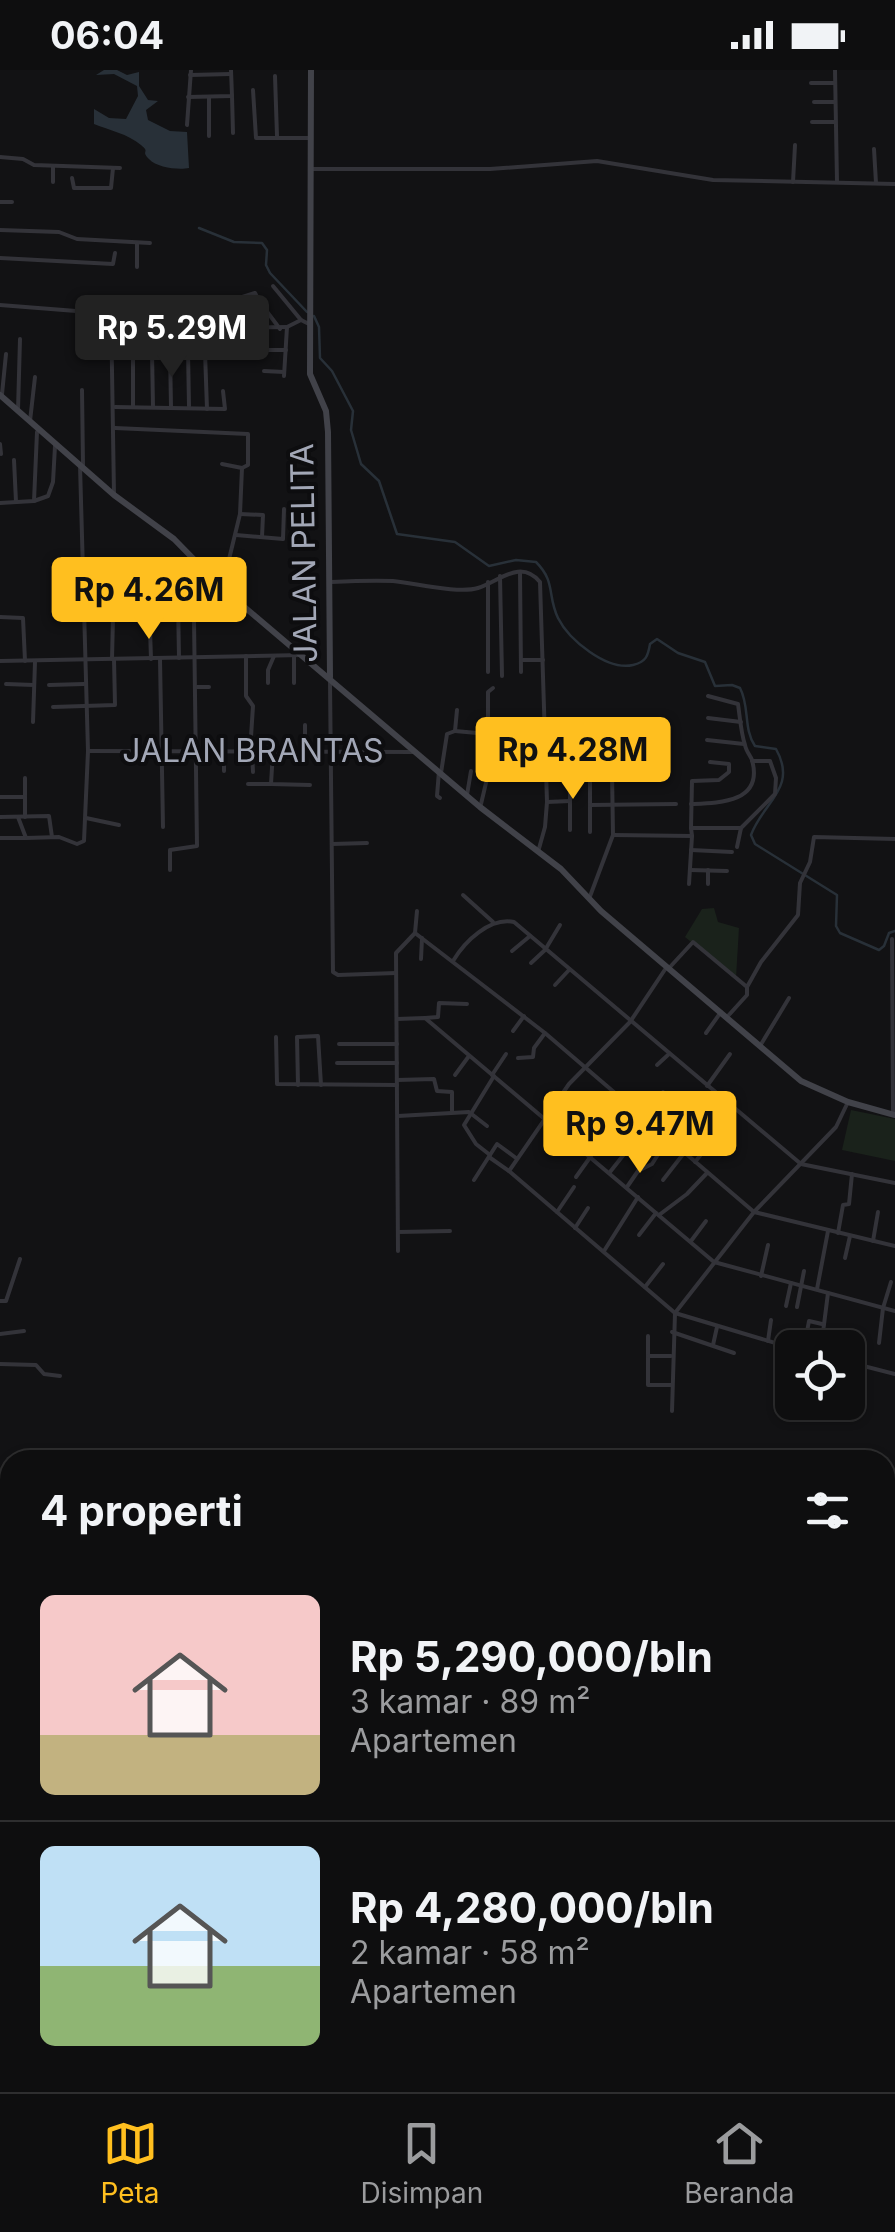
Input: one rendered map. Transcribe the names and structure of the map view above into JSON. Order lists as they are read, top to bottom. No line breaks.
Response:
{"streets":{"street":["JALAN PELITA","JALAN BRANTAS"]},"page":{"status":"06:04","price":["Rp 5.29M","Rp 4.26M","Rp 4.28M","Rp 9.47M"],"heading":"4 properti","list":[{"name":"Rp 5,290,000/bln","note":"3 kamar · 89 m² · Apartemen"},{"name":"Rp 4,280,000/bln","note":"2 kamar · 58 m² · Apartemen"}],"tabs":["Peta","Disimpan","Beranda"]}}
